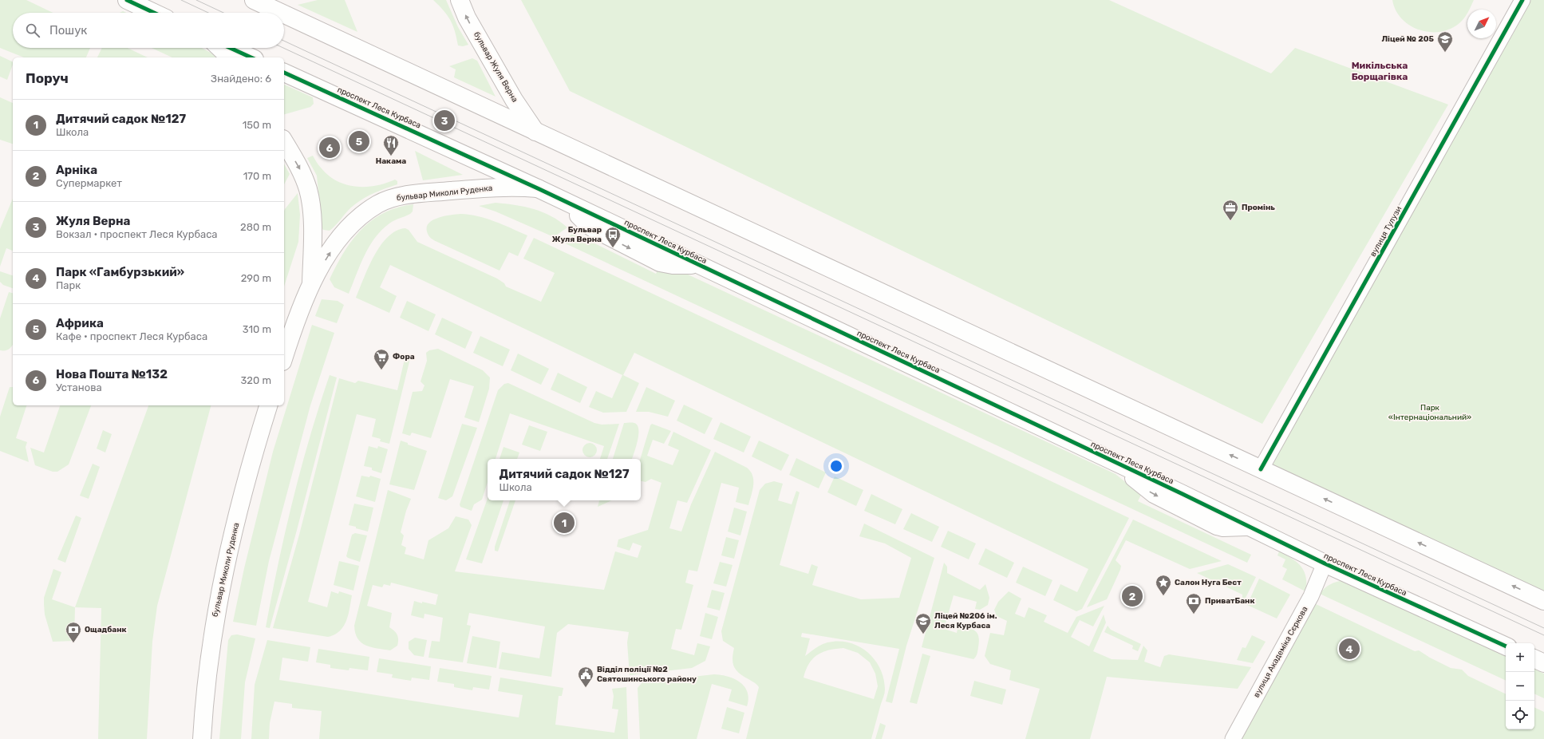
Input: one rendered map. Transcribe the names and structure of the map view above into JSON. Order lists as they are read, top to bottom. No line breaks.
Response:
{"streets":{"main road":["бульвар Жуля Верна","проспект Леся Курбаса","бульвар Миколи Руденка"],"street":["вулиця Тулузи","вулиця Академіка Сєркова"]},"crossings":[["проспект Леся Курбаса","бульвар Миколи Руденка"],["проспект Леся Курбаса","вулиця Академіка Сєркова"]],"one_way":["бульвар Жуля Верна"],"districts":["Микільська Борщагівка"],"parks":["Парк «Інтернаціональний»"],"places":{"school or university":["Ліцей № 205","Ліцей №206 ім. Леся Курбаса"],"restaurant":["Накама"],"office":["Промінь"],"bus stop":["Бульвар Жуля Верна"],"supermarket":["Фора"],"place":["Салон Нуга Бест"],"bank":["ПриватБанк","Ощадбанк"],"public building":["Відділ поліції №2 Святошинського району"]},"north":"top right","page":{"search":"Пошук","heading":["Поруч","Знайдено: 6"],"list":[{"mark":"1","name":"Дитячий садок №127","note":"Школа","value":"150 m"},{"mark":"2","name":"Арніка","note":"Супермаркет","value":"170 m"},{"mark":"3","name":"Жуля Верна","note":"Вокзал · проспект Леся Курбаса","value":"280 m"},{"mark":"4","name":"Парк «Гамбурзький»","note":"Парк","value":"290 m"},{"mark":"5","name":"Африка","note":"Кафе · проспект Леся Курбаса","value":"310 m"},{"mark":"6","name":"Нова Пошта №132","note":"Установа","value":"320 m"}],"pins":["3","5","6","1","2","4"],"popup":["Дитячий садок №127","Школа"],"map_buttons":["+","−"]}}
